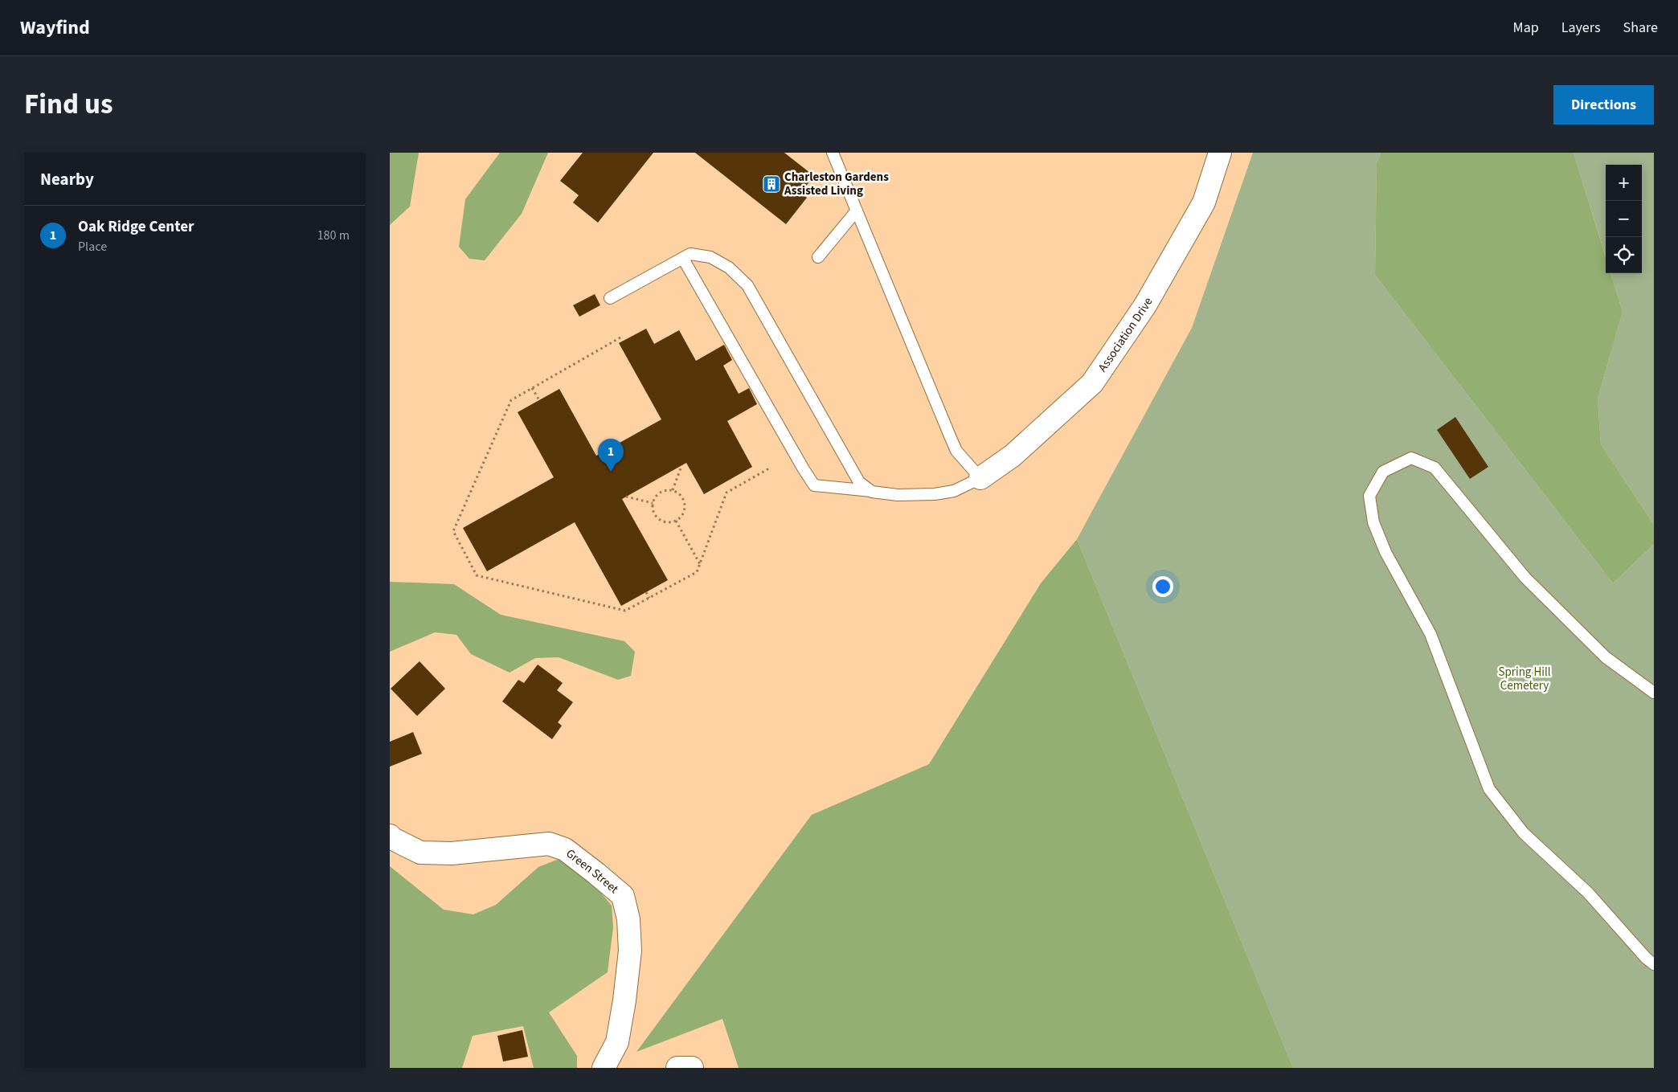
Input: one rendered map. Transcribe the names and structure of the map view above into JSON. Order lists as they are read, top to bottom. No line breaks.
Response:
{"streets":{"street":["Association Drive","Green Street"]},"parks":["Spring Hill Cemetery"],"places":{"building":["Charleston Gardens Assisted Living"]},"page":{"header":"Wayfind","nav":["Map","Layers","Share"],"title":"Find us","buttons":"Directions","heading":"Nearby","map_buttons":["+","−"],"list":[{"mark":"1","name":"Oak Ridge Center","note":"Place","value":"180 m"}],"pins":"1"}}
